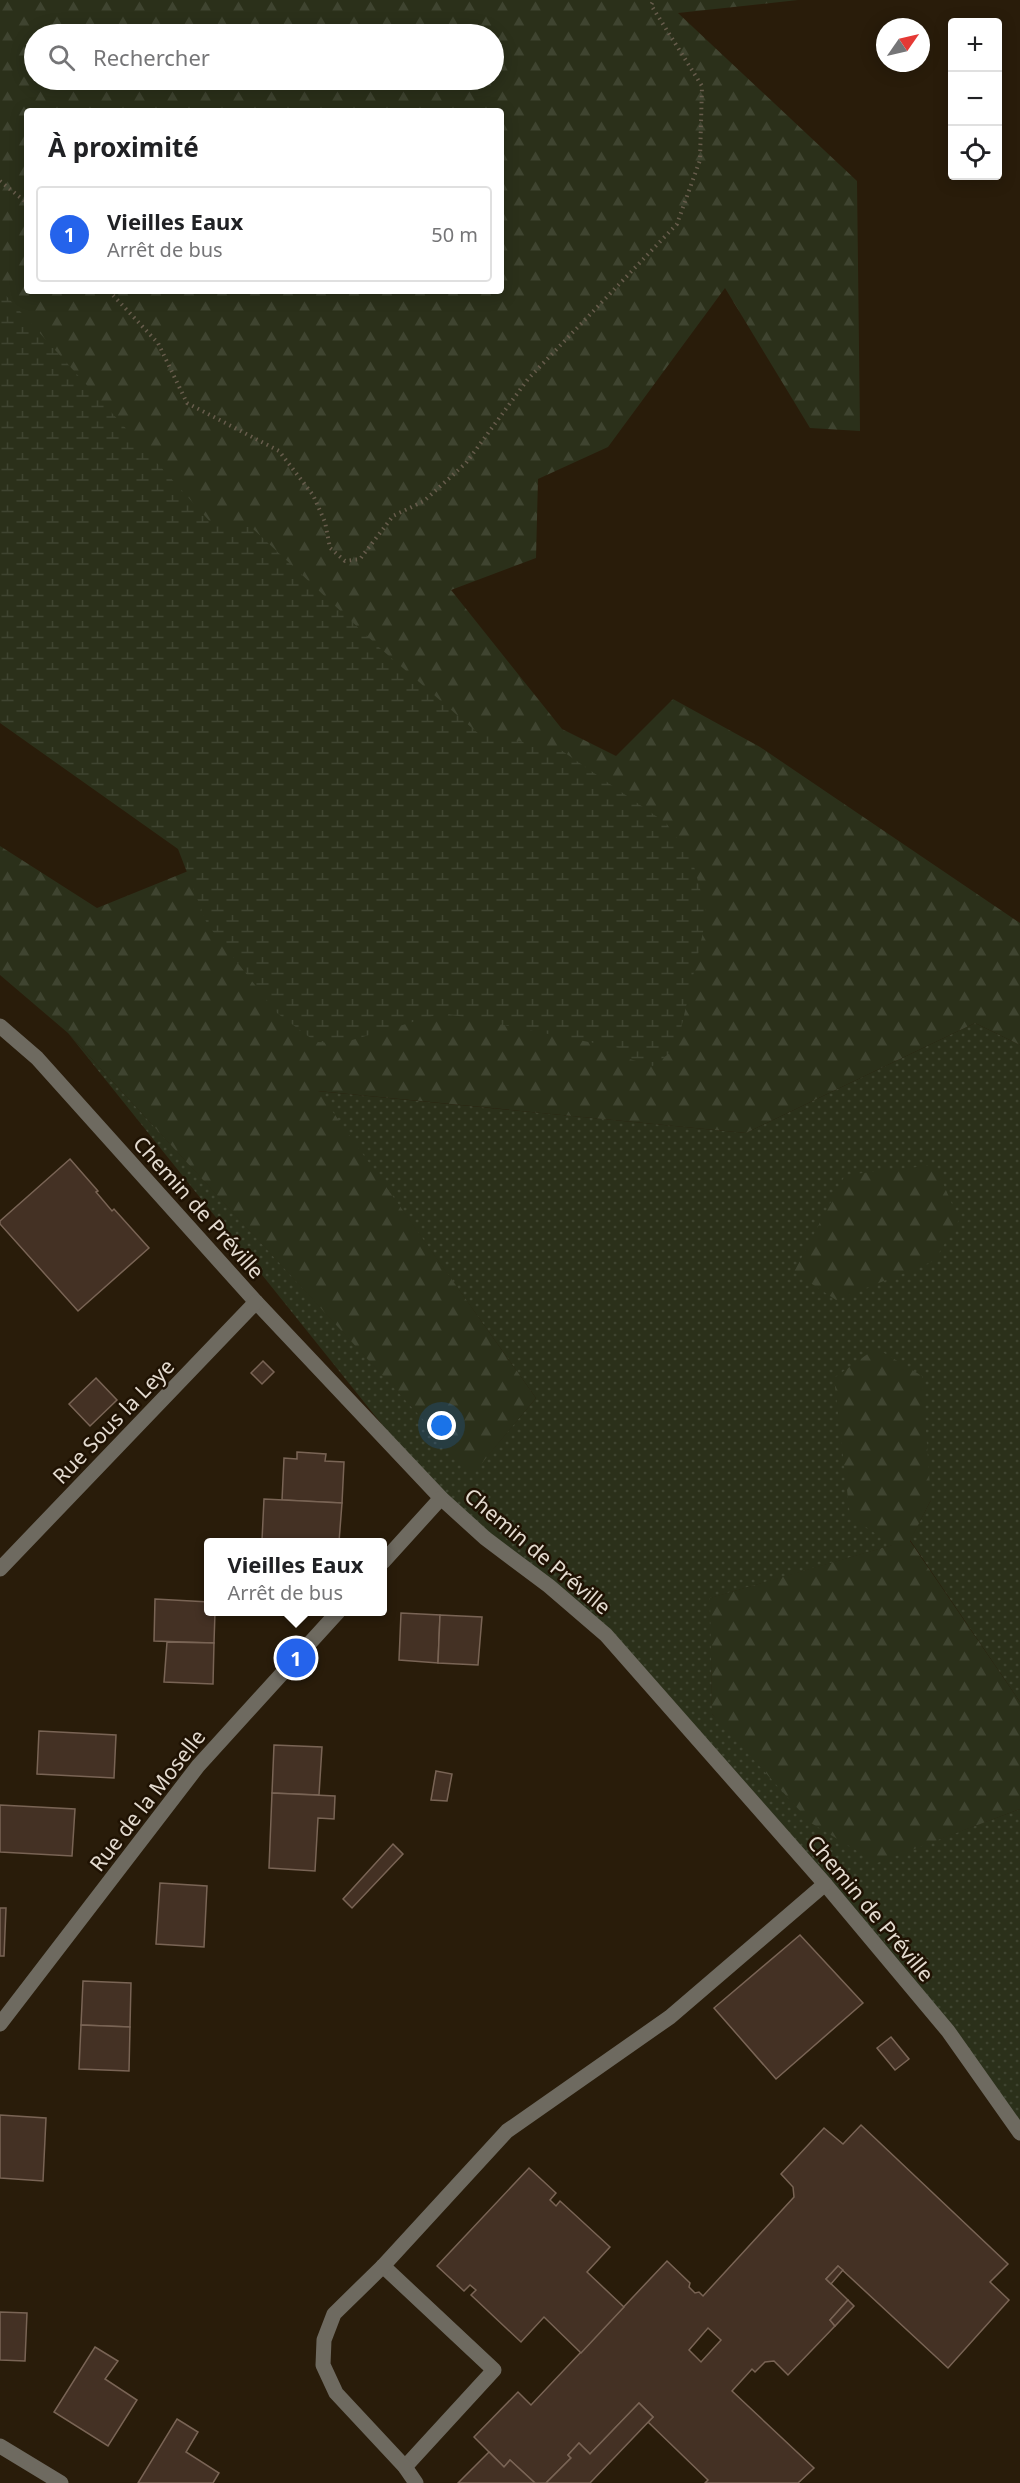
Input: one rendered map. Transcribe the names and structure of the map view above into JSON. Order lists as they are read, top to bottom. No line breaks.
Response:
{"streets":{"street":["Chemin de Préville","Rue Sous la Leye","Rue de la Moselle"]},"crossings":[["Chemin de Préville","Rue Sous la Leye"]],"north":"top right","page":{"map_buttons":["+","−"],"search":"Rechercher","heading":"À proximité","list":[{"mark":"1","name":"Vieilles Eaux","note":"Arrêt de bus","value":"50 m"}],"popup":["Vieilles Eaux","Arrêt de bus"],"pins":"1"}}
